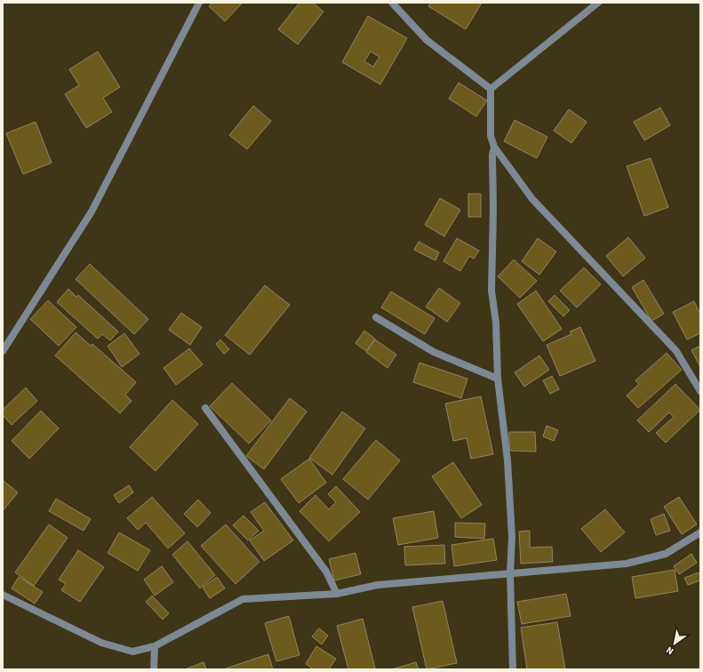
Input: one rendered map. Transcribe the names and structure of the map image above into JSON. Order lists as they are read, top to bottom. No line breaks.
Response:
{"north":"bottom left"}
